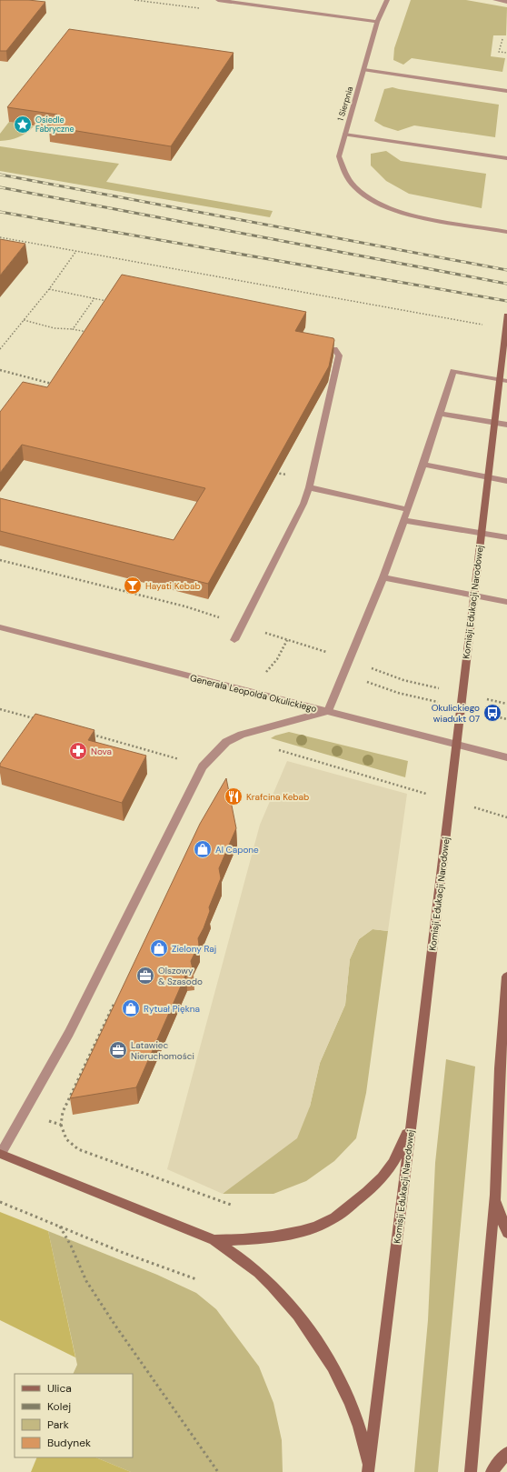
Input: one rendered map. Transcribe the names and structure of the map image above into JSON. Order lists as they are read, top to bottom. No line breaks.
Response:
{"streets":{"main road":["Komisji Edukacji Narodowej"],"street":["1 Sierpnia","Generała Leopolda Okulickiego"]},"places":{"place":["Osiedle Fabryczne"],"bar":["Hayati Kebab"],"bus stop":["Okulickiego wiadukt 07"],"pharmacy":["Nova"],"restaurant":["Krafcina Kebab"],"shop":["Al Capone","Zielony Raj","Rytuał Piękna"],"office":["Olszowy & Szasodo","Latawiec Nieruchomości"]},"legend":["Ulica","Kolej","Park","Budynek"]}
